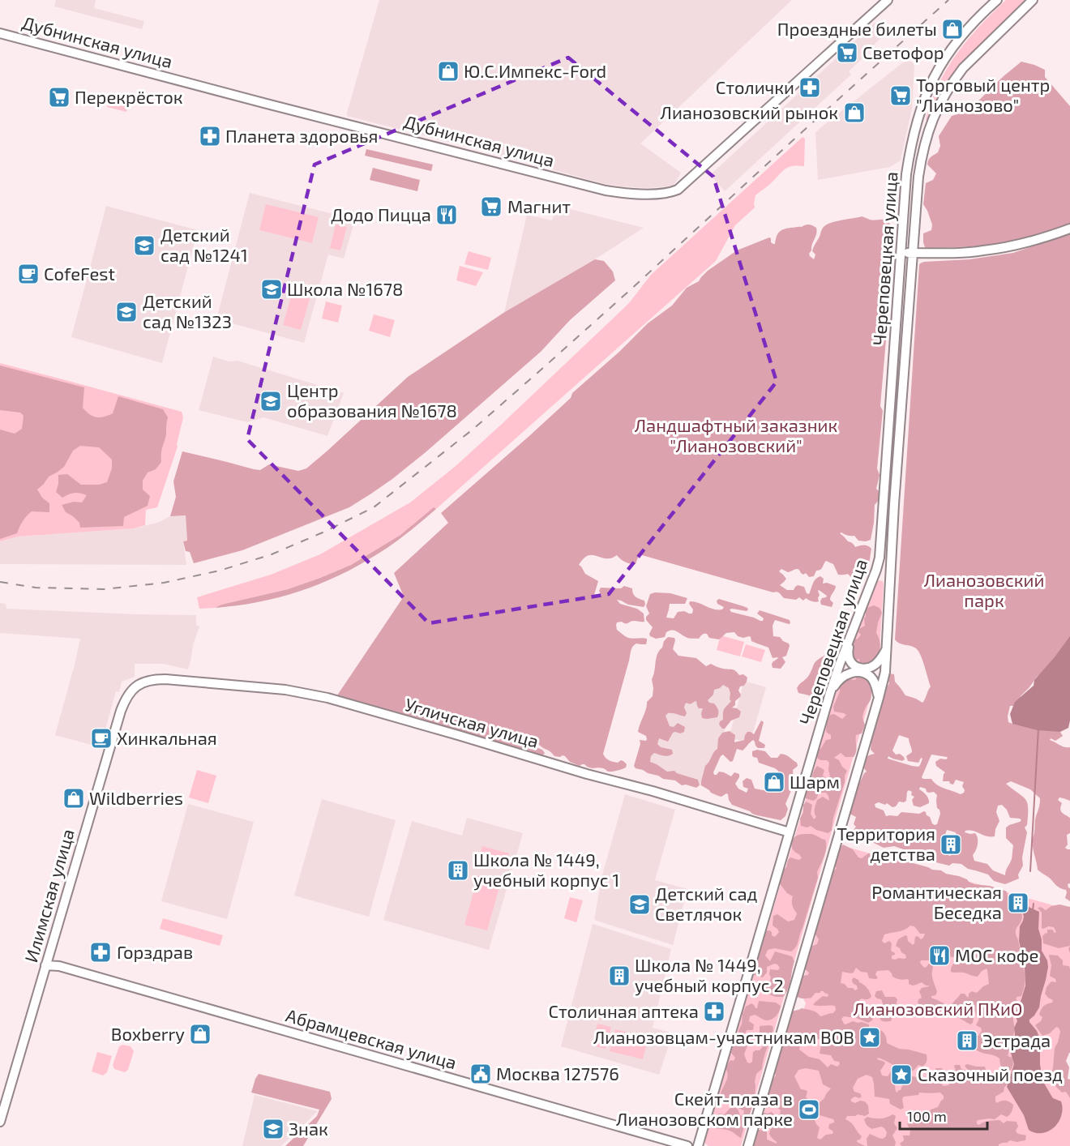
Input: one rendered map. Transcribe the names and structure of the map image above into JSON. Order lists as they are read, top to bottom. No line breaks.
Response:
{"streets":{"street":["Дубнинская улица","Череповецкая улица","Угличская улица","Илимская улица","Абрамцевская улица"]},"crossings":[["Череповецкая улица","Угличская улица"],["Угличская улица","Илимская улица"],["Илимская улица","Абрамцевская улица"]],"parks":["Ландшафтный заказник \"Лианозовский\"","Лианозовский парк","Лианозовский ПКиО"],"places":{"shop":["Проездные билеты","Ю.С.Импекс-Ford","Лианозовский рынок","Шарм","Wildberries","Boxberry"],"supermarket":["Светофор","Торговый центр \"Лианозово\"","Перекрёсток","Магнит"],"pharmacy":["Столички","Планета здоровья","Горздрав","Столичная аптека"],"restaurant":["Додо Пицца","МОС кофе"],"school or university":["Детский сад №1241","Школа №1678","Детский сад №1323","Центр образования №1678","Детский сад Светлячок","Знак"],"cafe":["CofeFest","Хинкальная"],"building":["Территория детства","Школа № 1449, учебный корпус 1","Романтическая Беседка","Школа № 1449, учебный корпус 2","Эстрада"],"place":["Лианозовцам-участникам ВОВ","Cказочный поезд"],"public building":["Москва 127576"],"sports":["Скейт-плаза в Лианозовском парке"]},"scale_bar":"100 m"}
